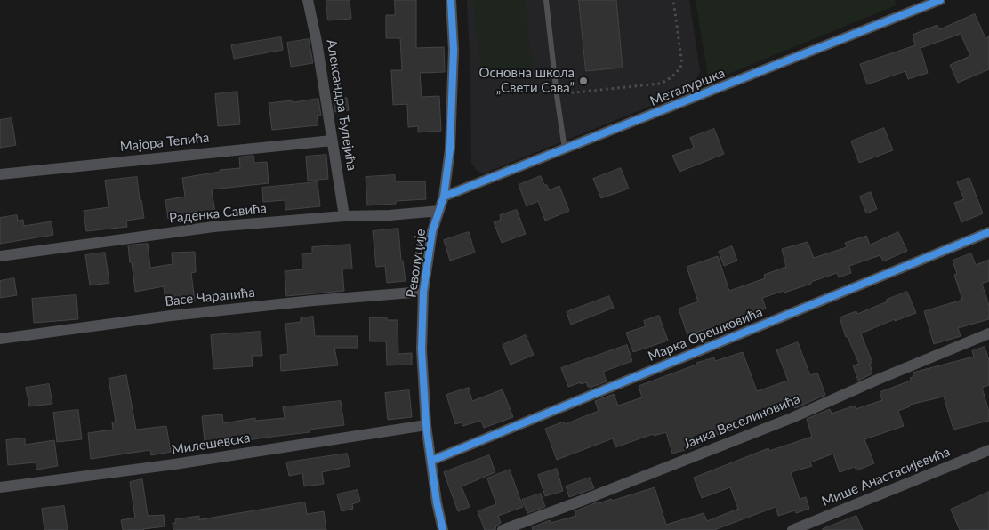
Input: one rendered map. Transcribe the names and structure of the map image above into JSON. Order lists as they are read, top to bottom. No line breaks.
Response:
{"streets":{"street":["Металуршка","Александра Ђулејића","Мајора Тепића","Раденка Савића","Револуције","Васе Чарапића","Марка Орешковића","Јанка Веселиновића","Милешевска","Мише Анастасијевића"]},"crossings":[["Металуршка","Револуције"],["Александра Ђулејића","Мајора Тепића"],["Александра Ђулејића","Раденка Савића"],["Раденка Савића","Револуције"],["Револуције","Васе Чарапића"],["Револуције","Марка Орешковића"],["Револуције","Милешевска"]],"places":["Основна школа „Свети Сава”"]}
